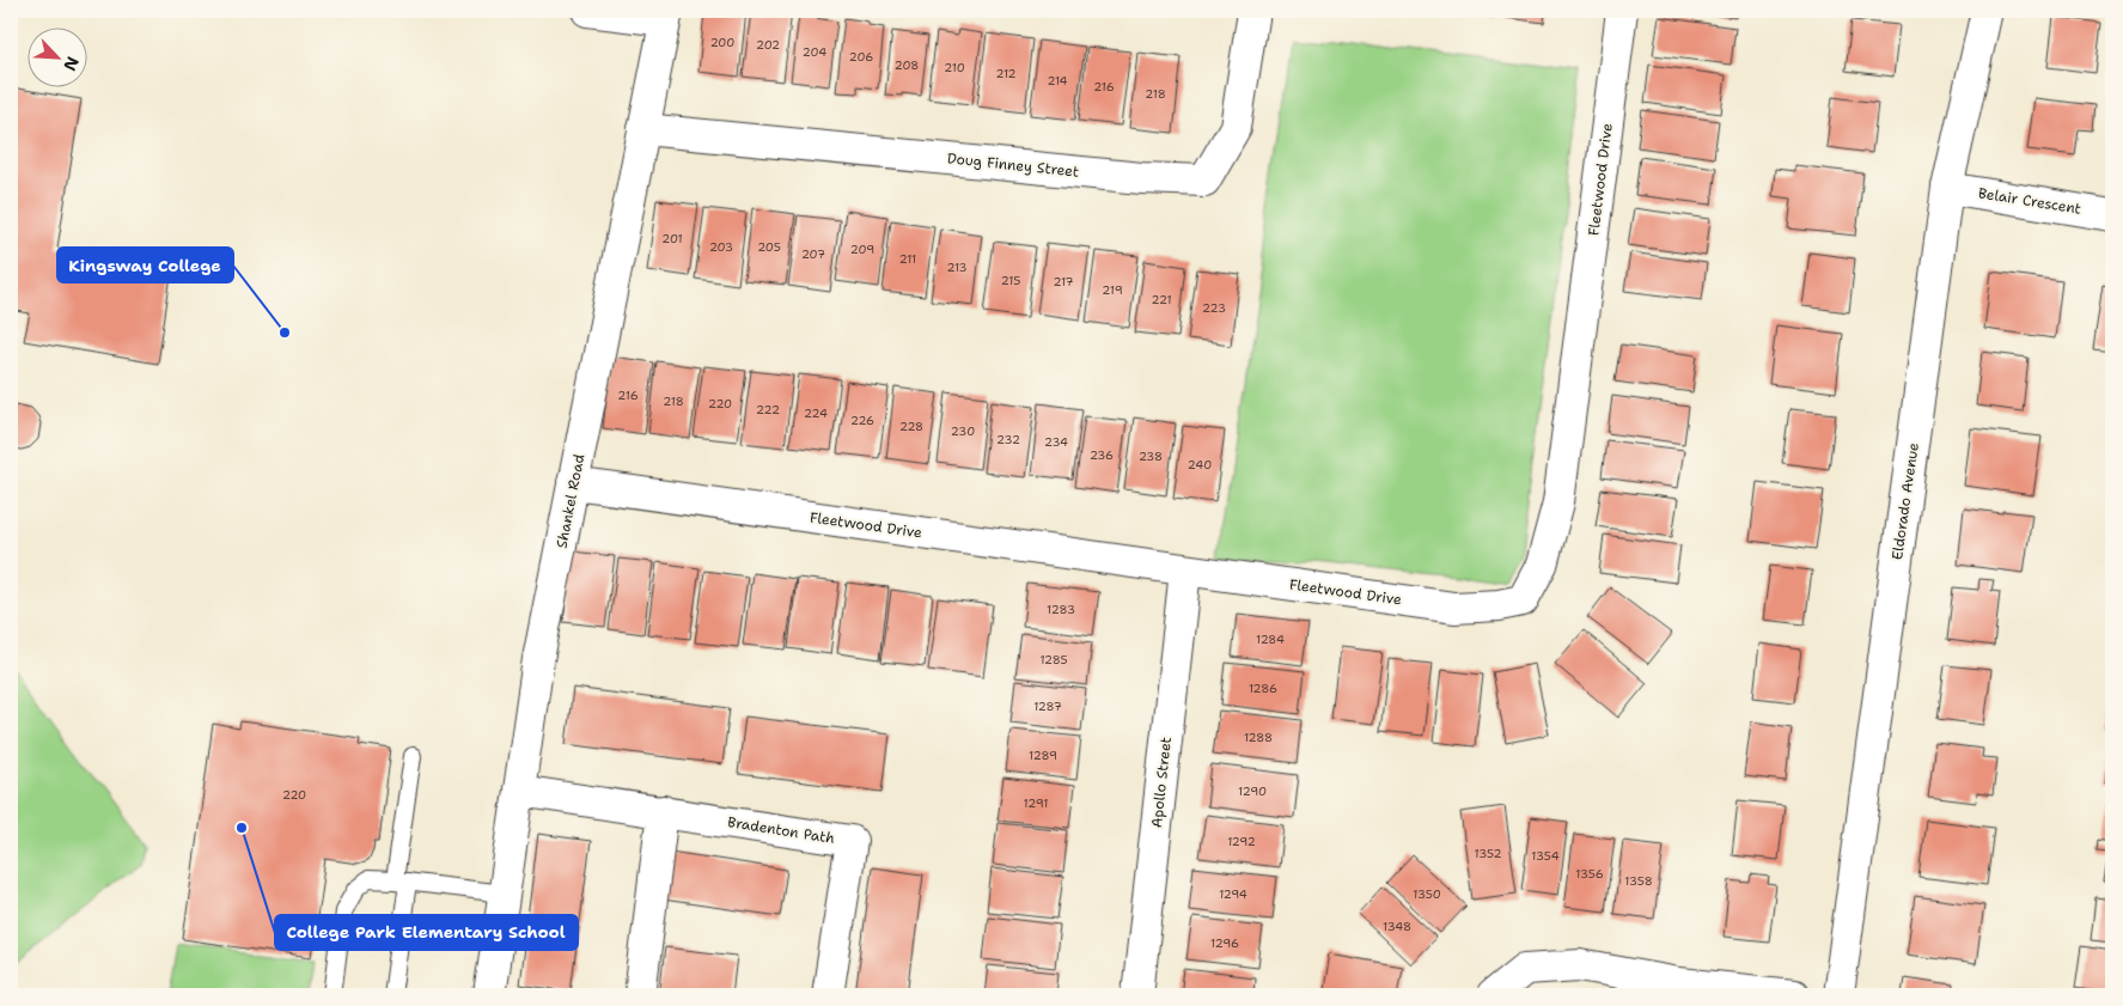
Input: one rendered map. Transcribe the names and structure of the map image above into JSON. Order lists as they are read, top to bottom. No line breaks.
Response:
{"streets":{"street":["Doug Finney Street","Fleetwood Drive","Belair Crescent","Shankel Road","Eldorado Avenue","Apollo Street","Bradenton Path"]},"crossings":[["Doug Finney Street","Shankel Road"],["Fleetwood Drive","Shankel Road"],["Fleetwood Drive","Apollo Street"],["Belair Crescent","Eldorado Avenue"],["Shankel Road","Bradenton Path"]],"places":["Kingsway College","College Park Elementary School"],"house_numbers":["200","202","204","206","208","210","212","214","216","218","201","203","205","209","207","211","213","215","217","219","221","223","216","218","220","222","224","226","228","230","232","234","236","238","240","1283","1284","1285","1286","1287","1288","1289","1290","220","1291","1292","1352","1354","1356","1358","1294","1350","1348","1296"],"north":"bottom right"}
